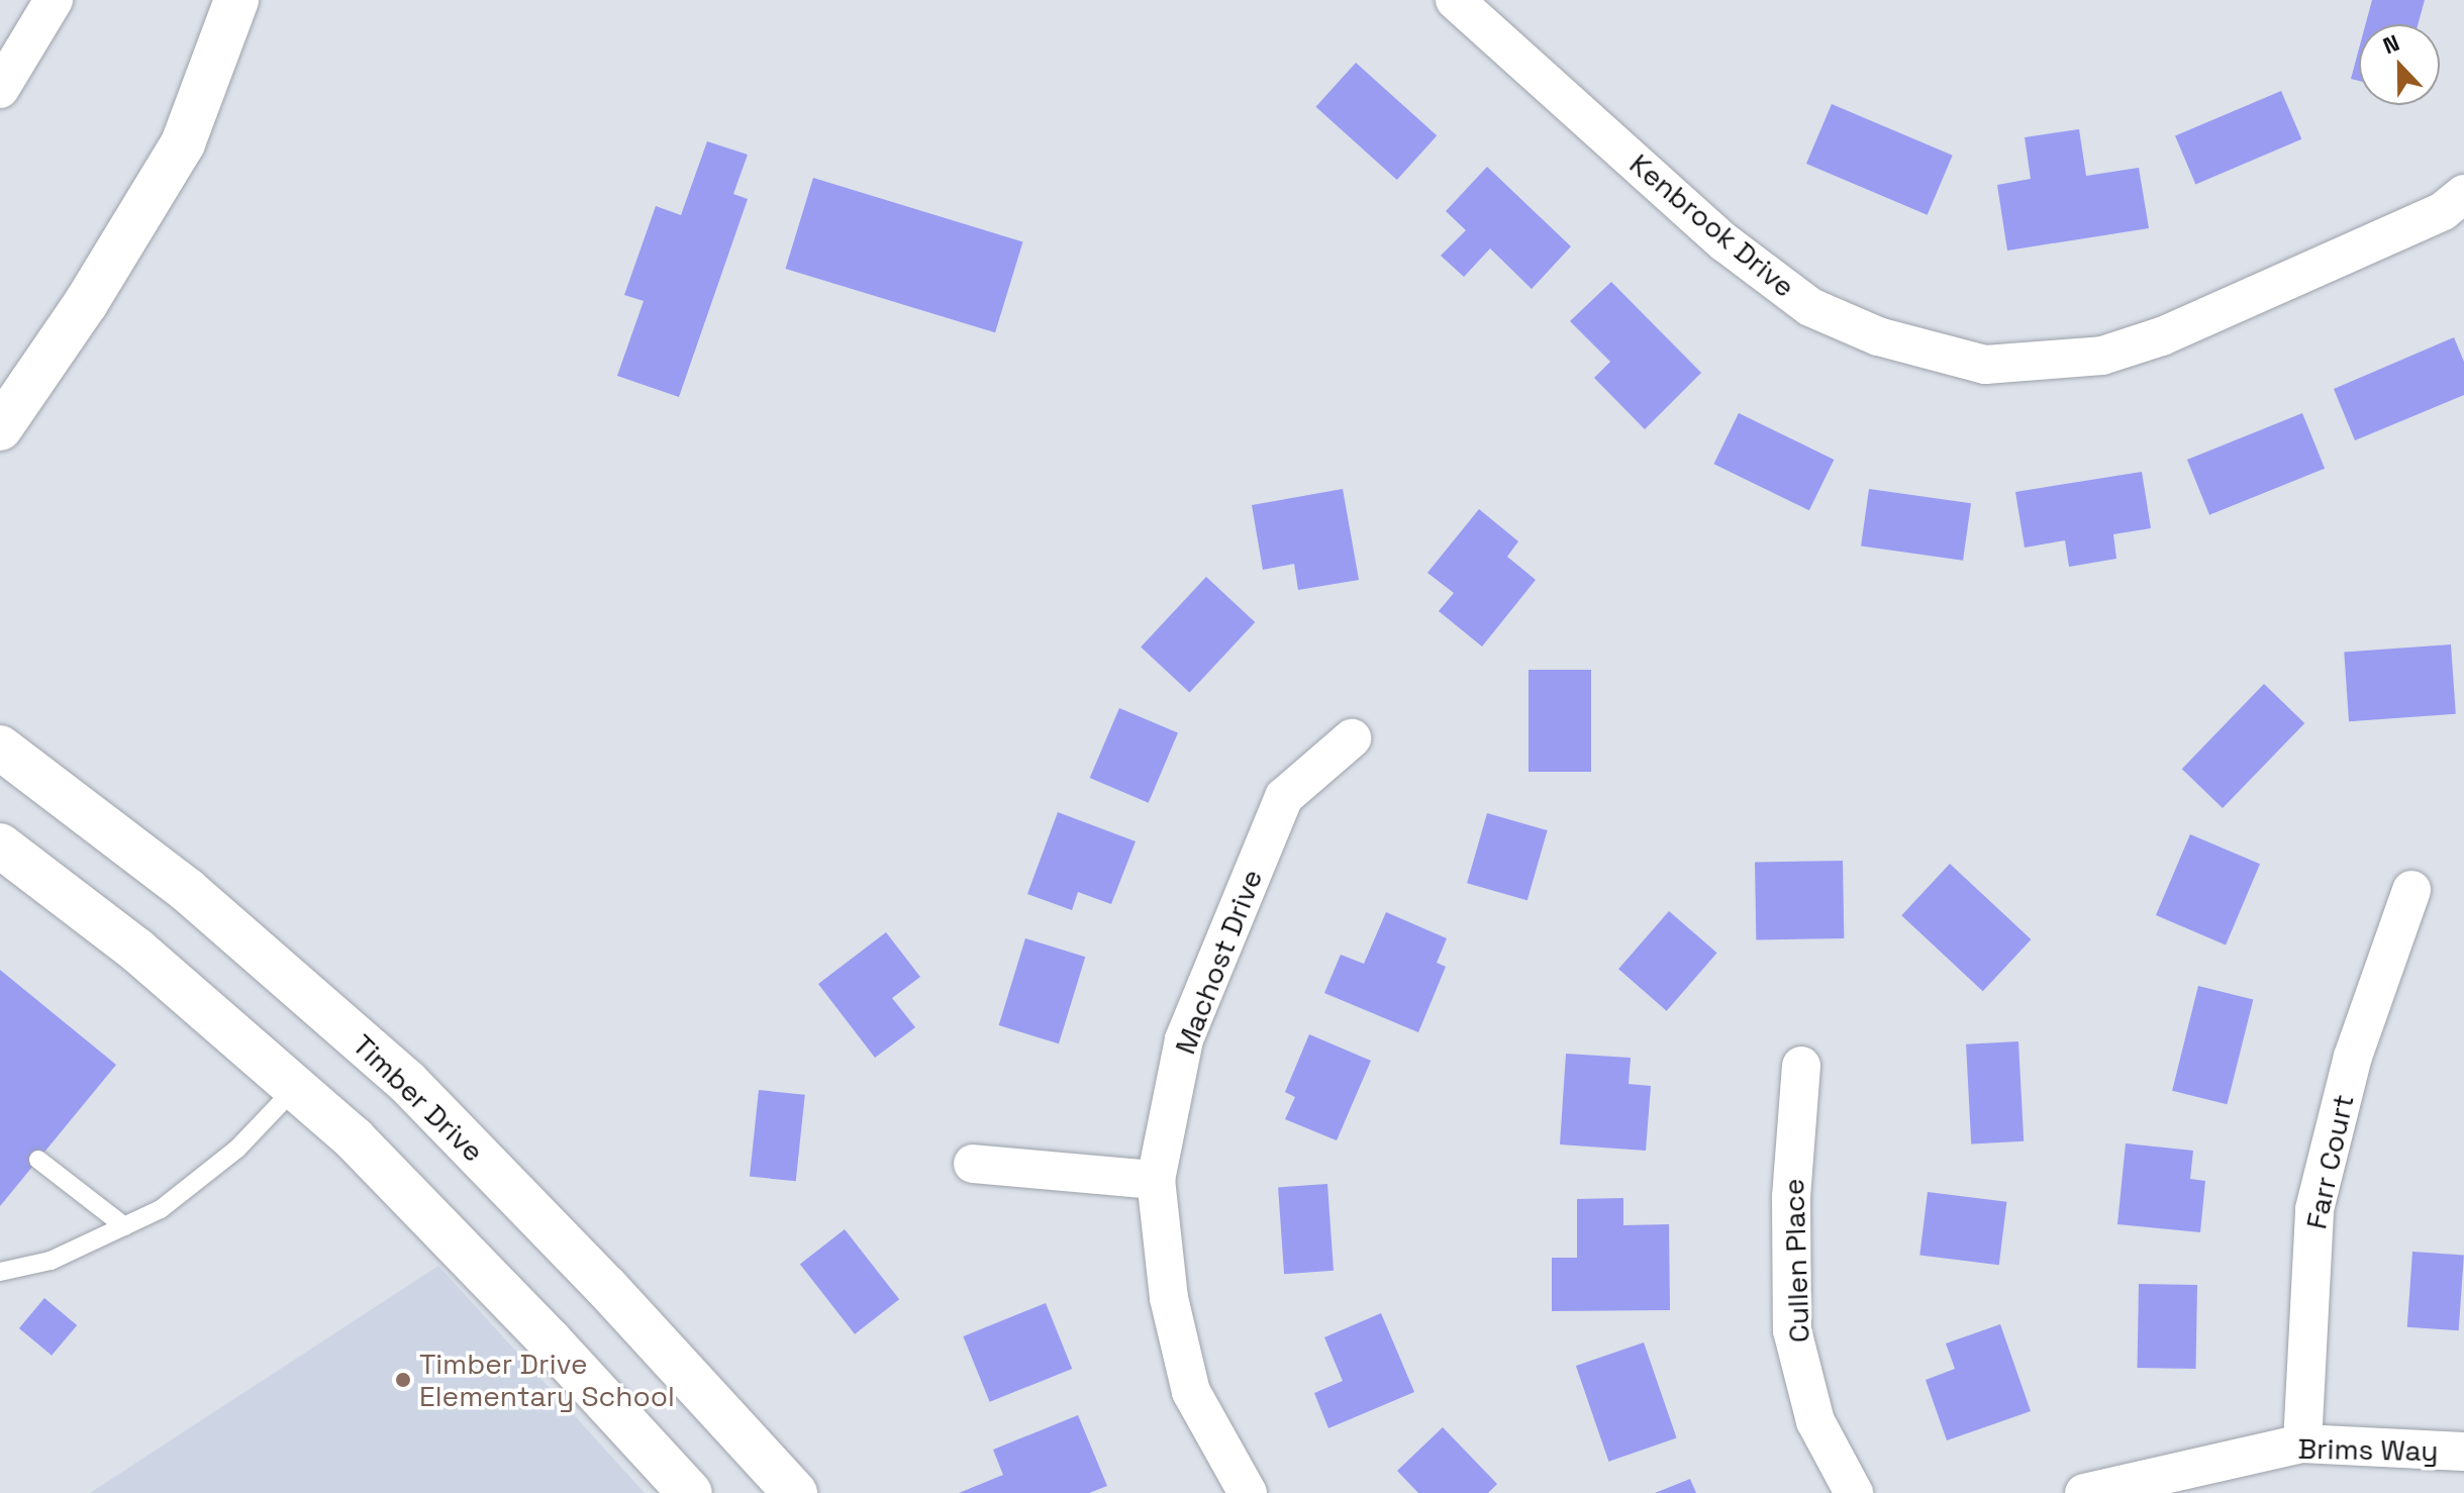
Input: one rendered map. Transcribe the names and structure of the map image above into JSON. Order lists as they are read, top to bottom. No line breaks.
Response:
{"streets":{"main road":["Timber Drive"],"street":["Kenbrook Drive","Machost Drive","Farr Court","Cullen Place","Brims Way"]},"crossings":[["Farr Court","Brims Way"]],"places":["Timber Drive Elementary School"],"north":"top"}
